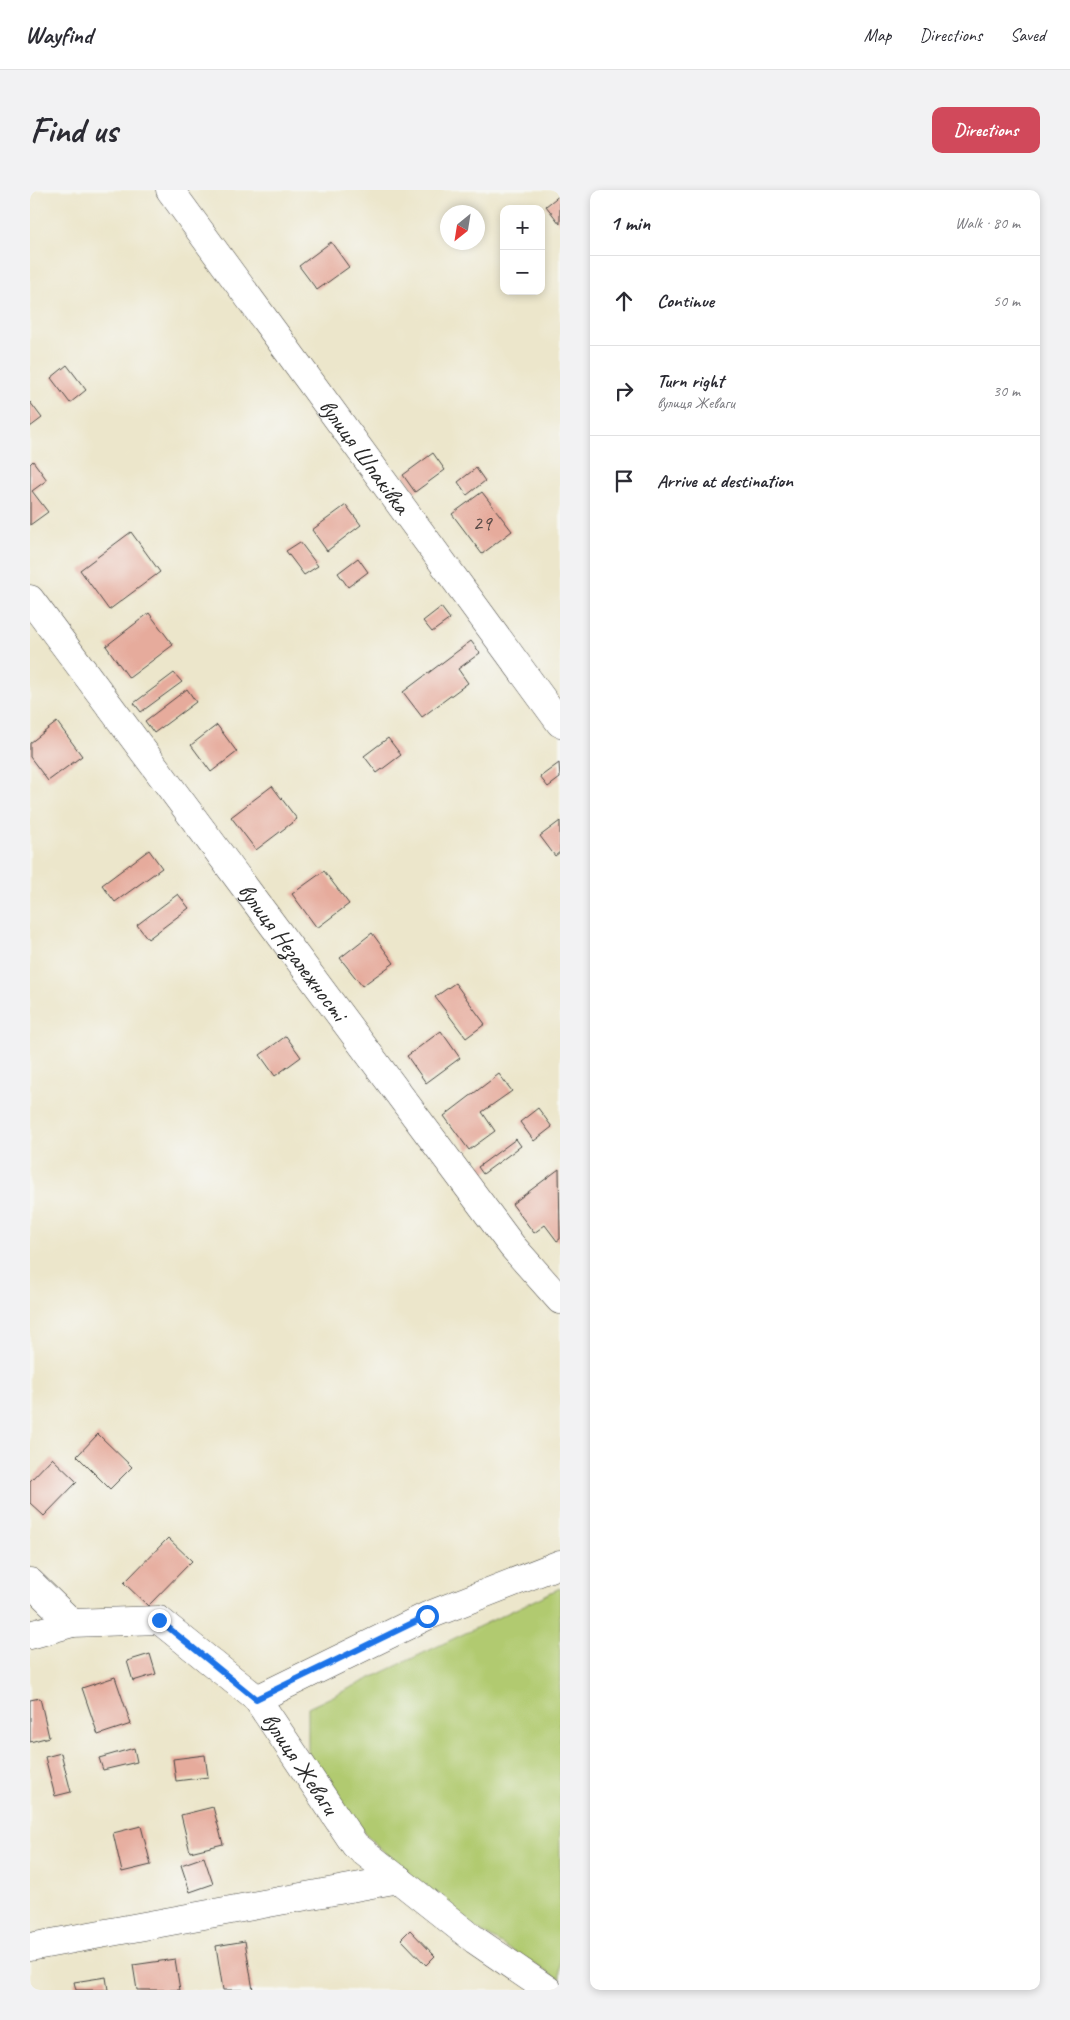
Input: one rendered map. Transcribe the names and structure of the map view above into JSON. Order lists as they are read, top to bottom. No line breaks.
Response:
{"streets":{"street":["вулиця Шпаківка","вулиця Незалежності","вулиця Жеваги"]},"house_numbers":["29"],"north":"bottom left","page":{"header":"Wayfind","nav":["Map","Directions","Saved"],"buttons":"Directions","title":"Find us","heading":["1 min","Walk · 80 m"],"map_buttons":["+","−"],"list":[["Continue","50 m"],["Turn right","вулиця Жеваги","30 m"],"Arrive at destination"]}}
